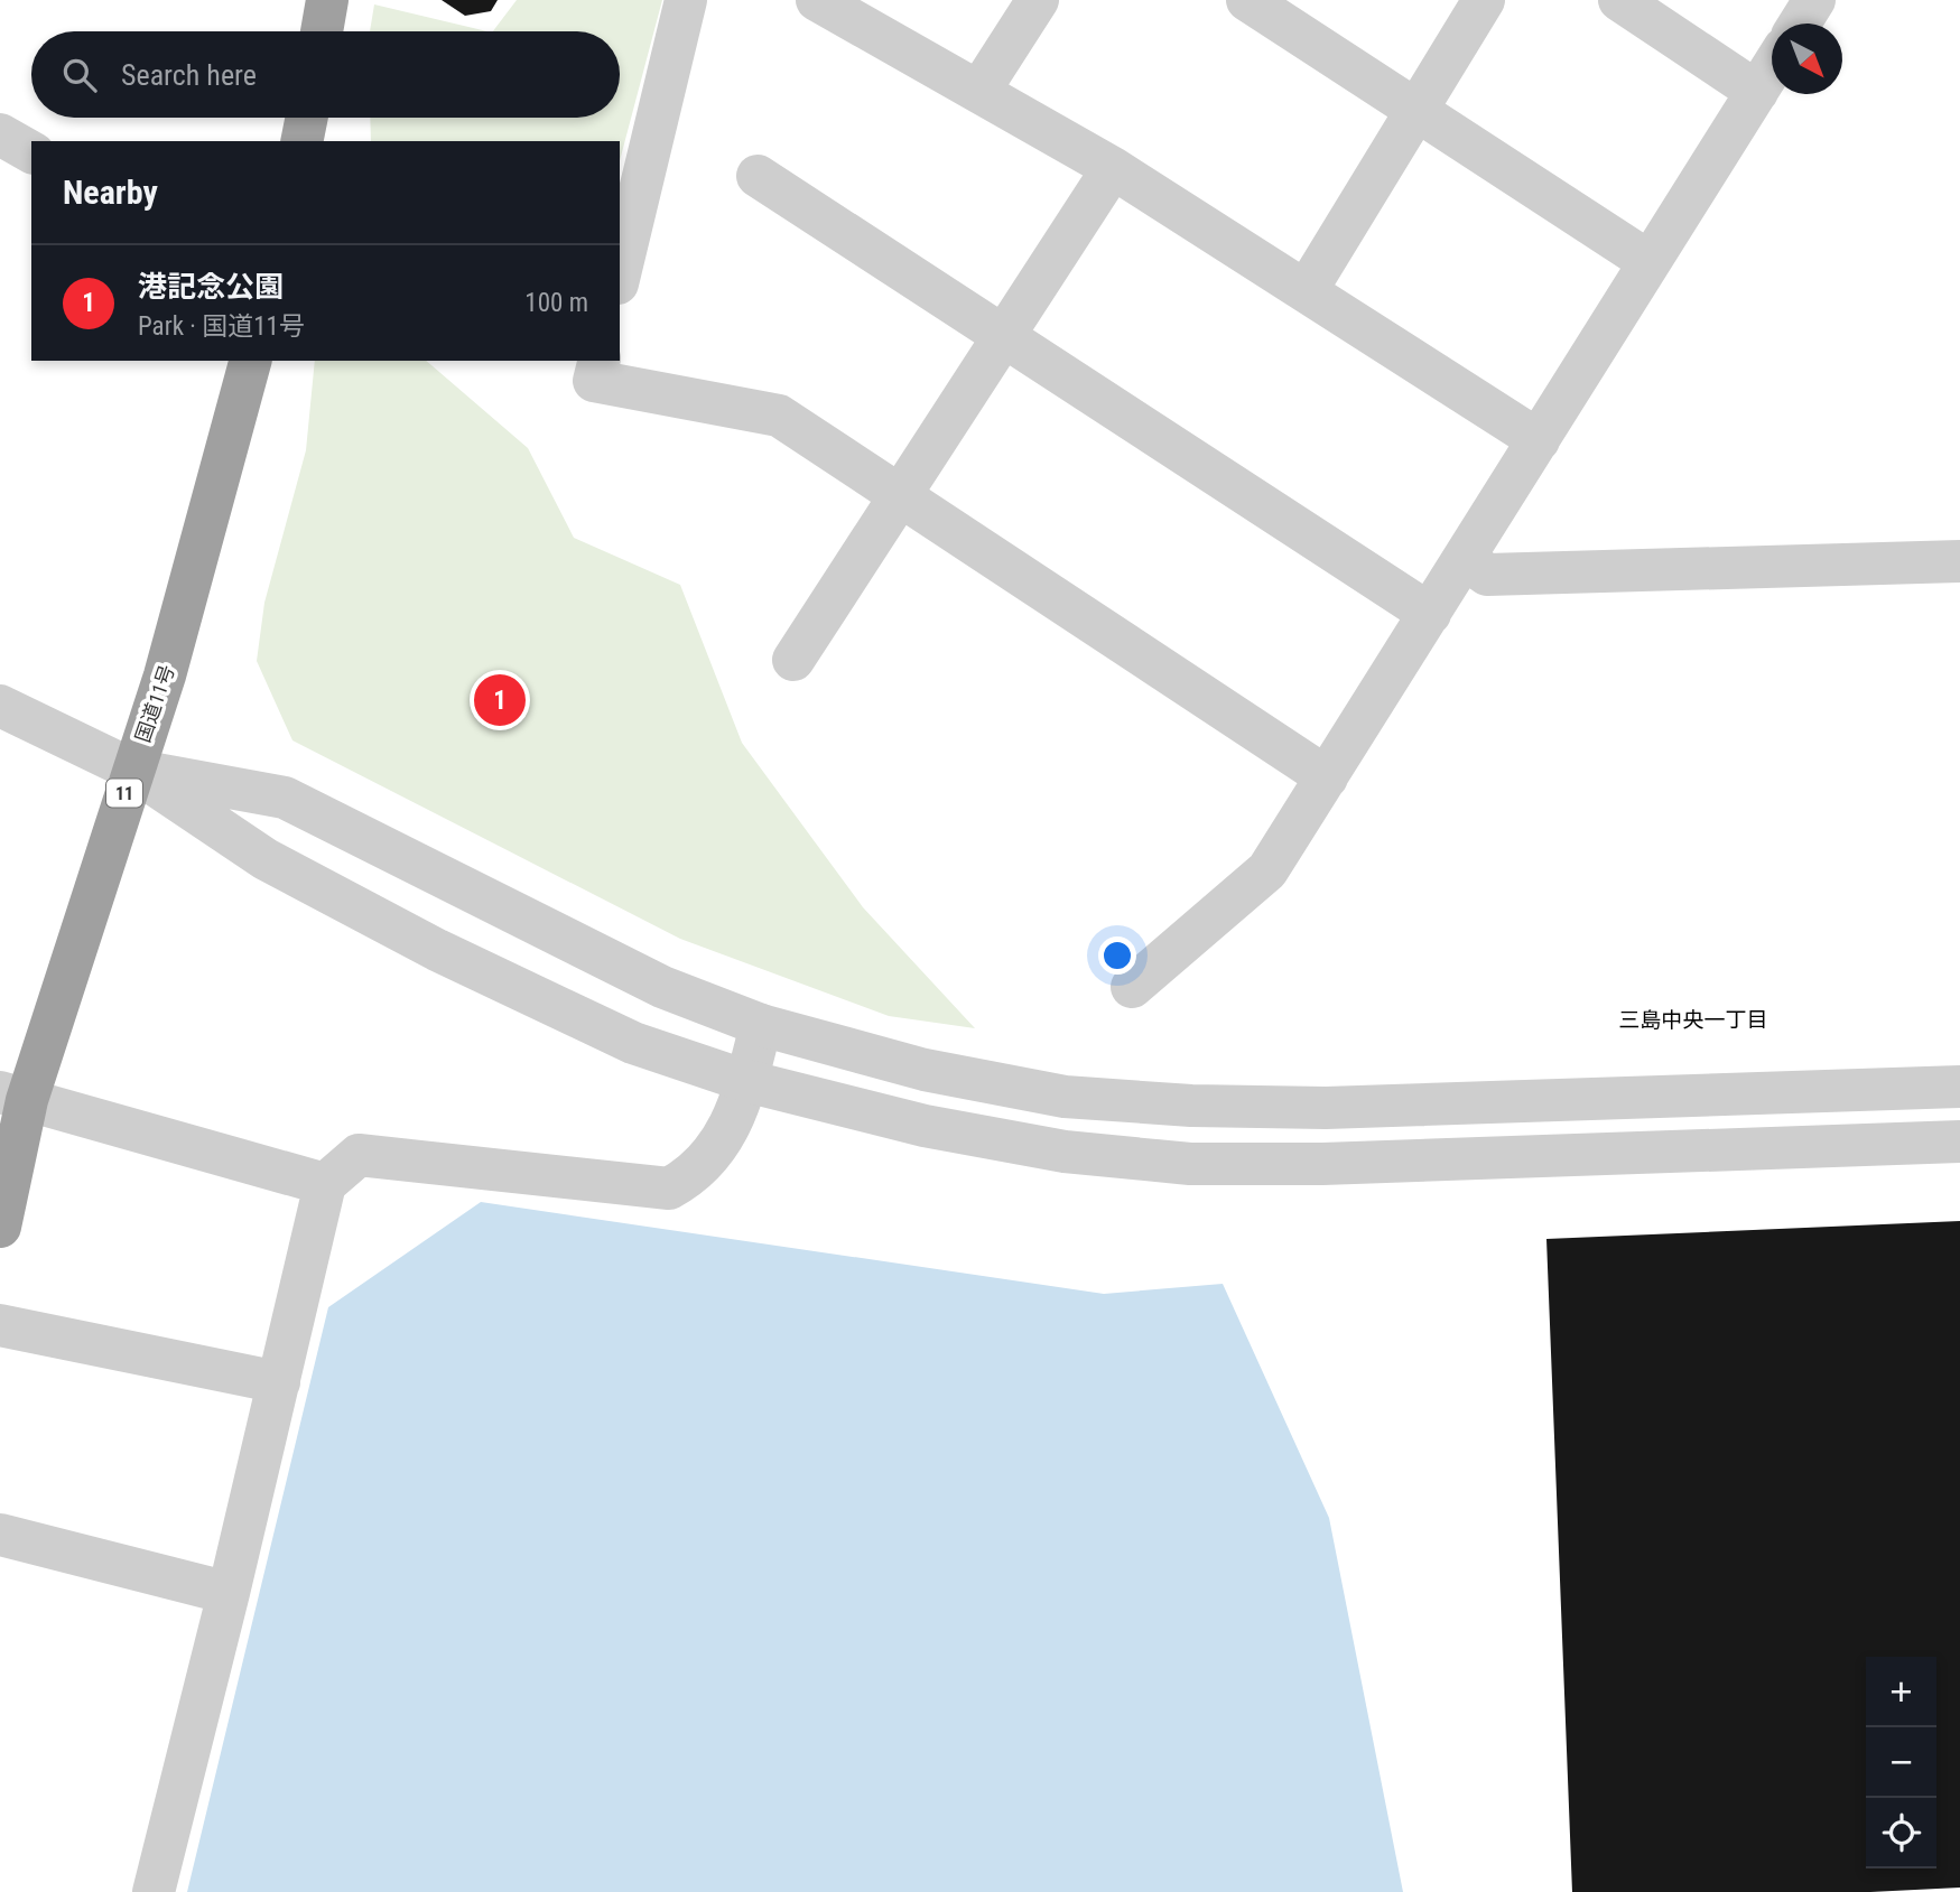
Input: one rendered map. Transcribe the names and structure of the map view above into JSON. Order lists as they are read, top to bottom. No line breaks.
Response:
{"streets":{"highway":["国道11号","11"]},"districts":["三島中央一丁目"],"north":"bottom right","page":{"search":"Search here","heading":"Nearby","list":[{"mark":"1","name":"港記念公園","note":"Park · 国道11号","value":"100 m"}],"pins":"1","map_buttons":["+","−"]}}
